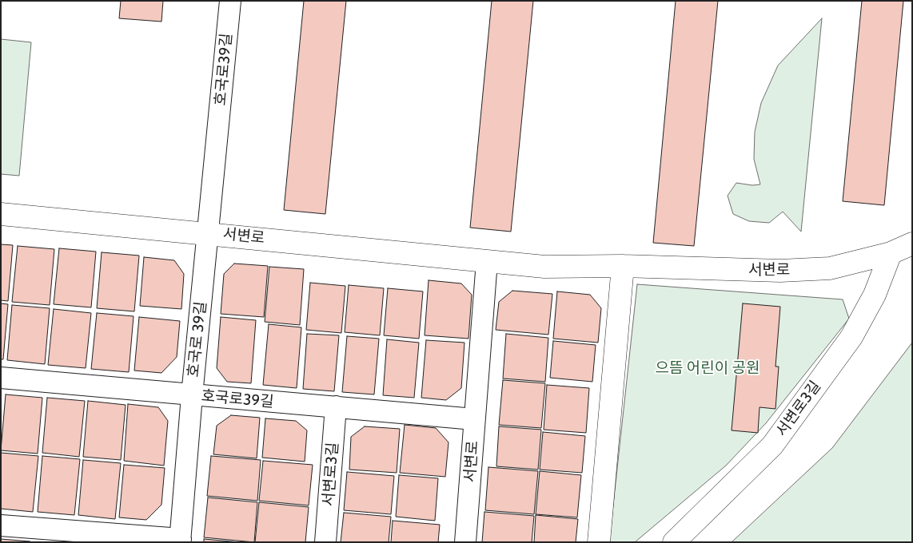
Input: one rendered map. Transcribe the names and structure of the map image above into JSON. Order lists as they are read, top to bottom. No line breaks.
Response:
{"streets":{"street":["호국로39길","서변로","호국로 39길","서변로3길"]},"crossings":[["호국로39길","서변로"],["호국로39길","호국로 39길"],["호국로39길","서변로3길"],["서변로","호국로 39길"],["서변로","서변로3길"]],"parks":["으뜸 어린이 공원"]}
